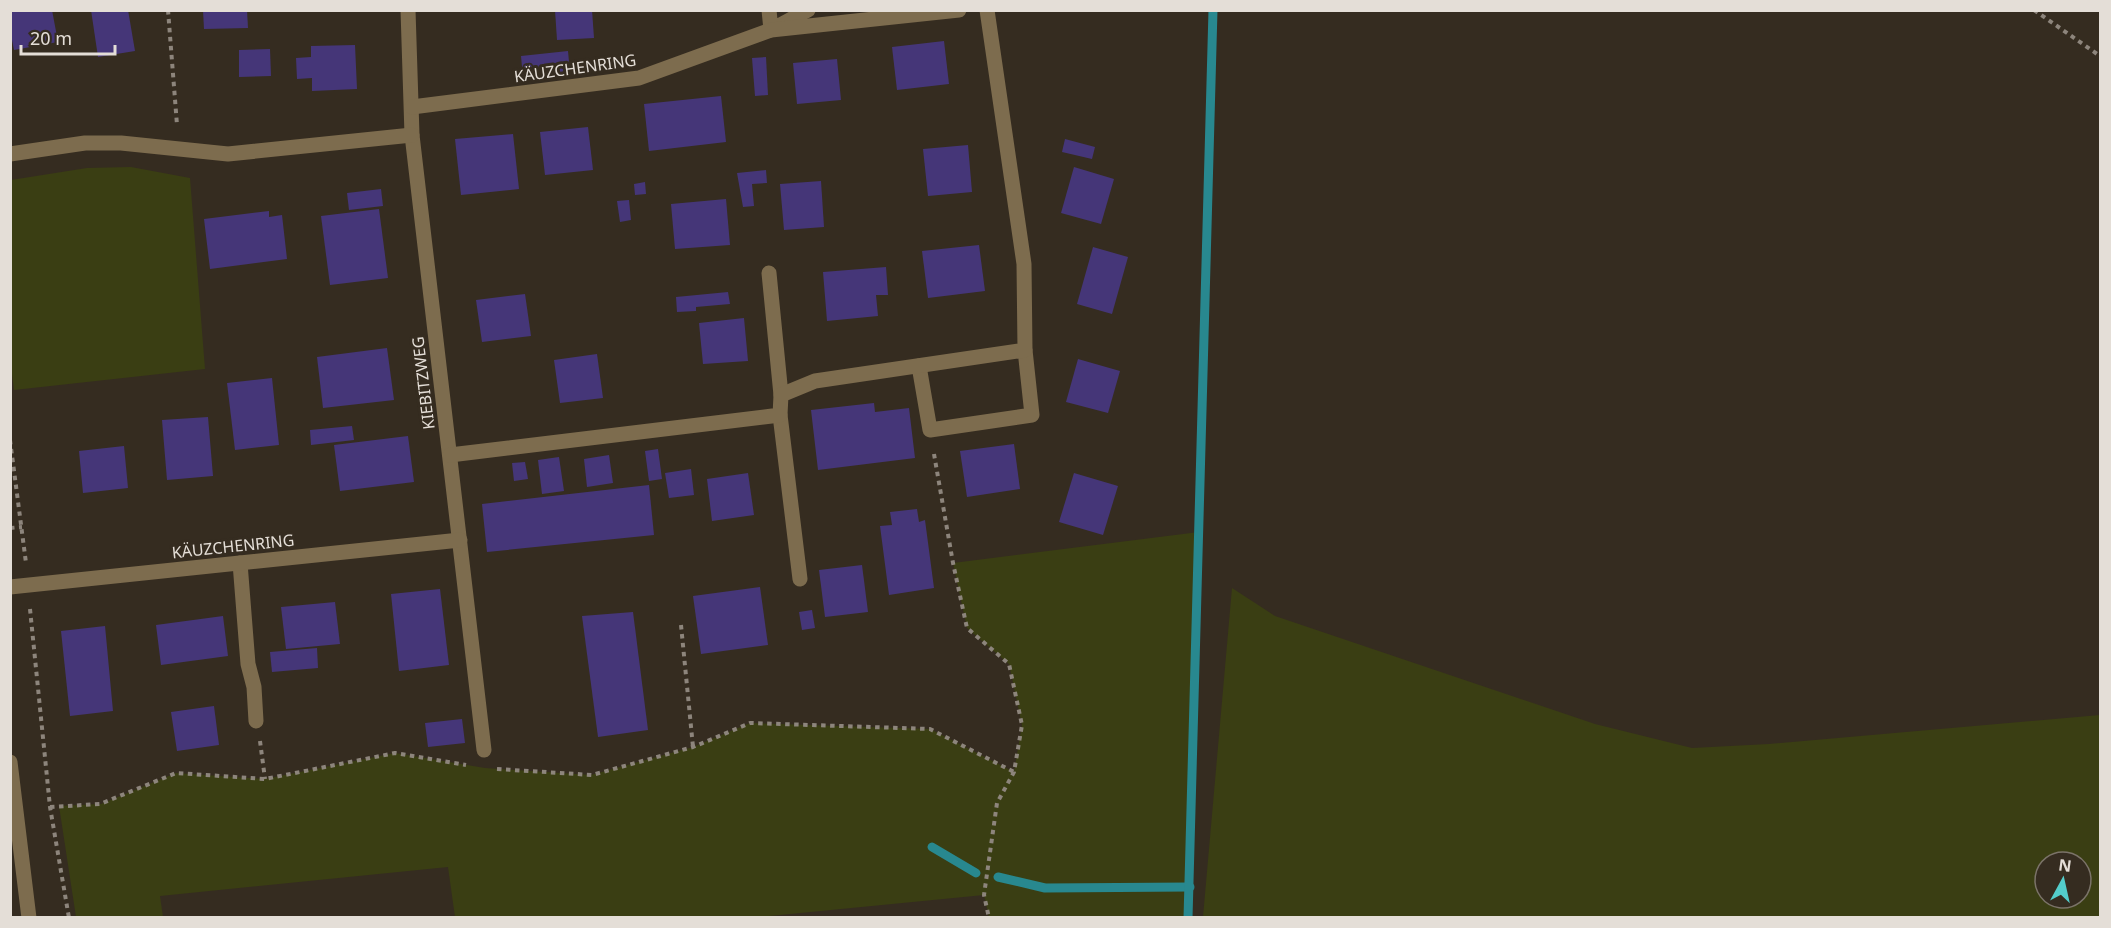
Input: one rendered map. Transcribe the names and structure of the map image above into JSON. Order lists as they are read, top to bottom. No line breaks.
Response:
{"streets":{"street":["KÄUZCHENRING","KIEBITZWEG"]},"crossings":[["KÄUZCHENRING","KIEBITZWEG"]],"scale_bar":"20 m","north":"top"}
